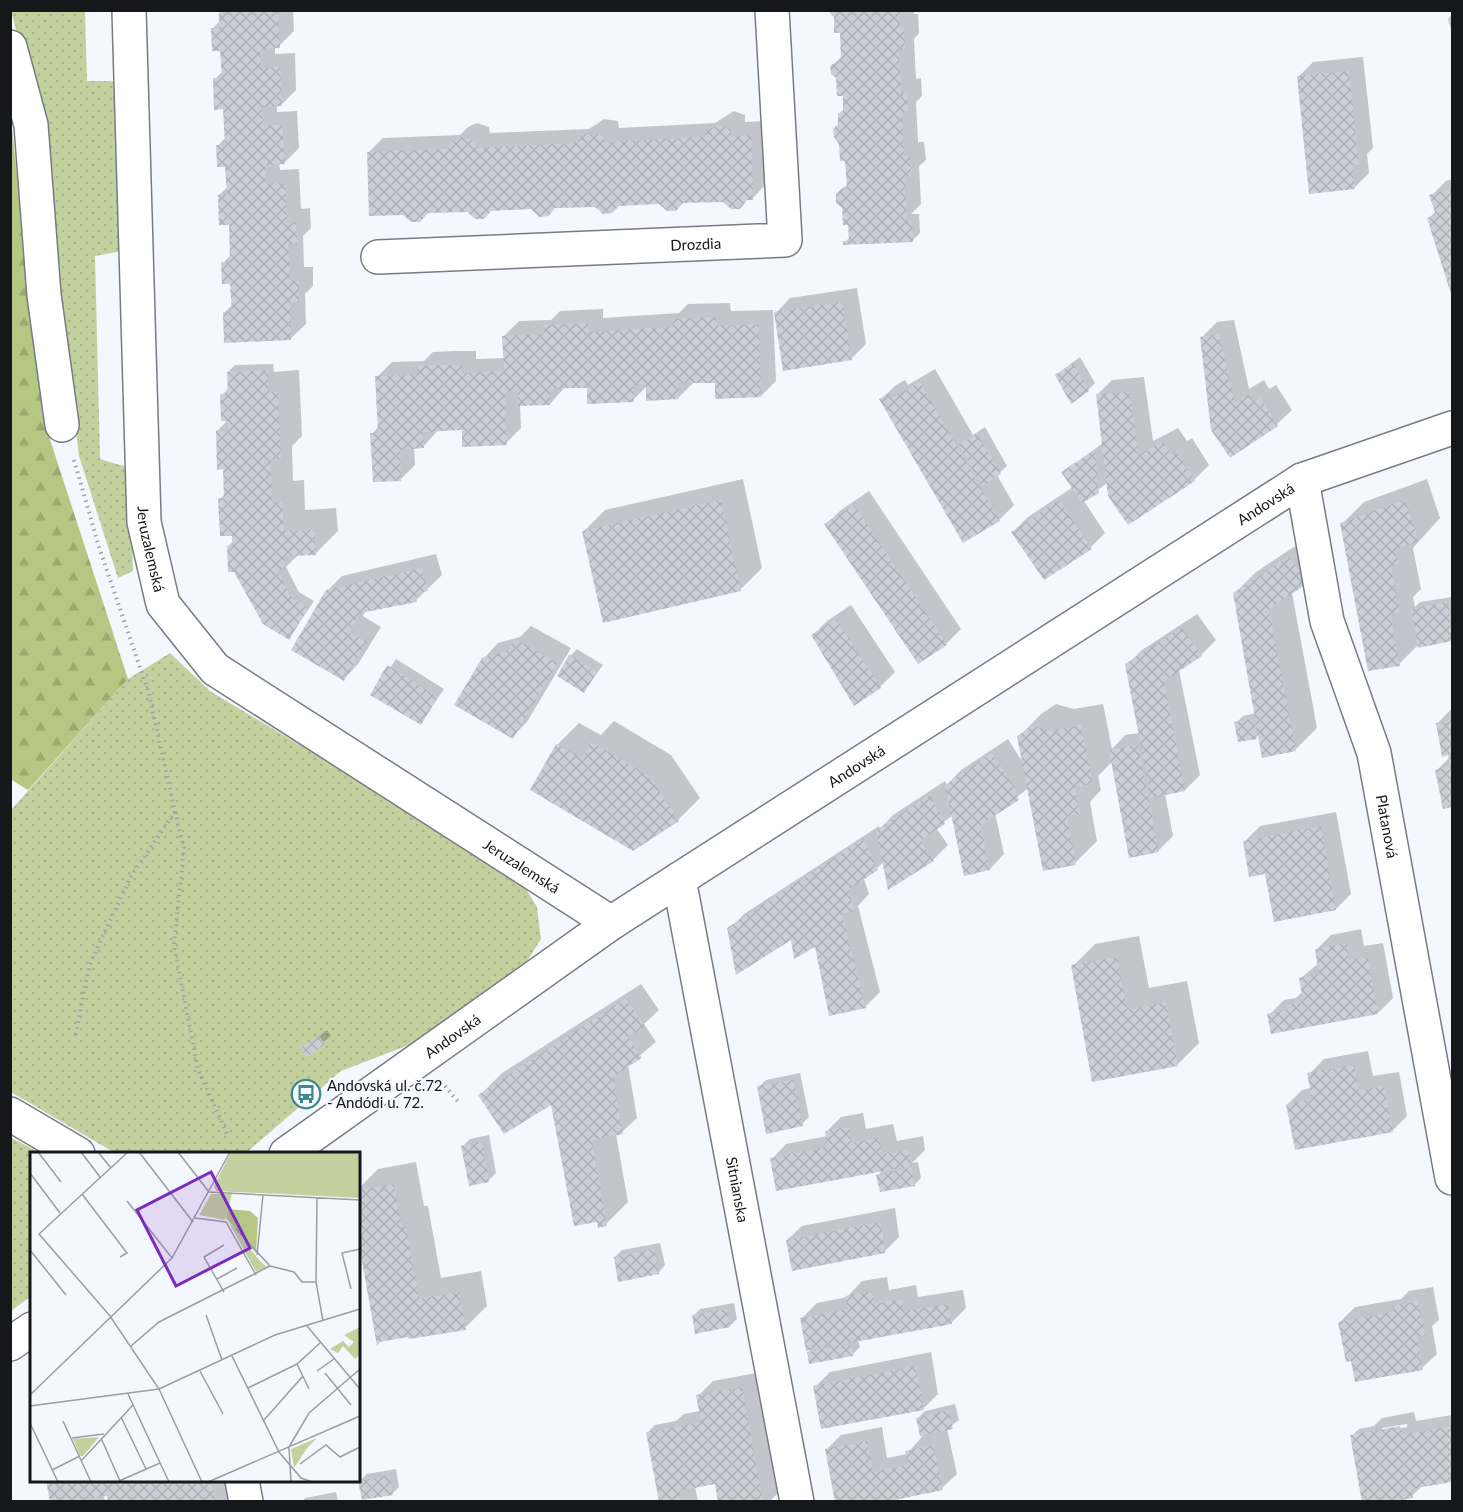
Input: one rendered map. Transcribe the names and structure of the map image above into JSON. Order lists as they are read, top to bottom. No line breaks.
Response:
{"streets":{"street":["Drozdia","Andovská","Jeruzalemská","Platanová","Sitnianska"]},"crossings":[["Andovská","Jeruzalemská"],["Andovská","Platanová"],["Andovská","Sitnianska"]],"places":{"bus stop":["Andovská ul. č.72 - Andódi u. 72."]}}
